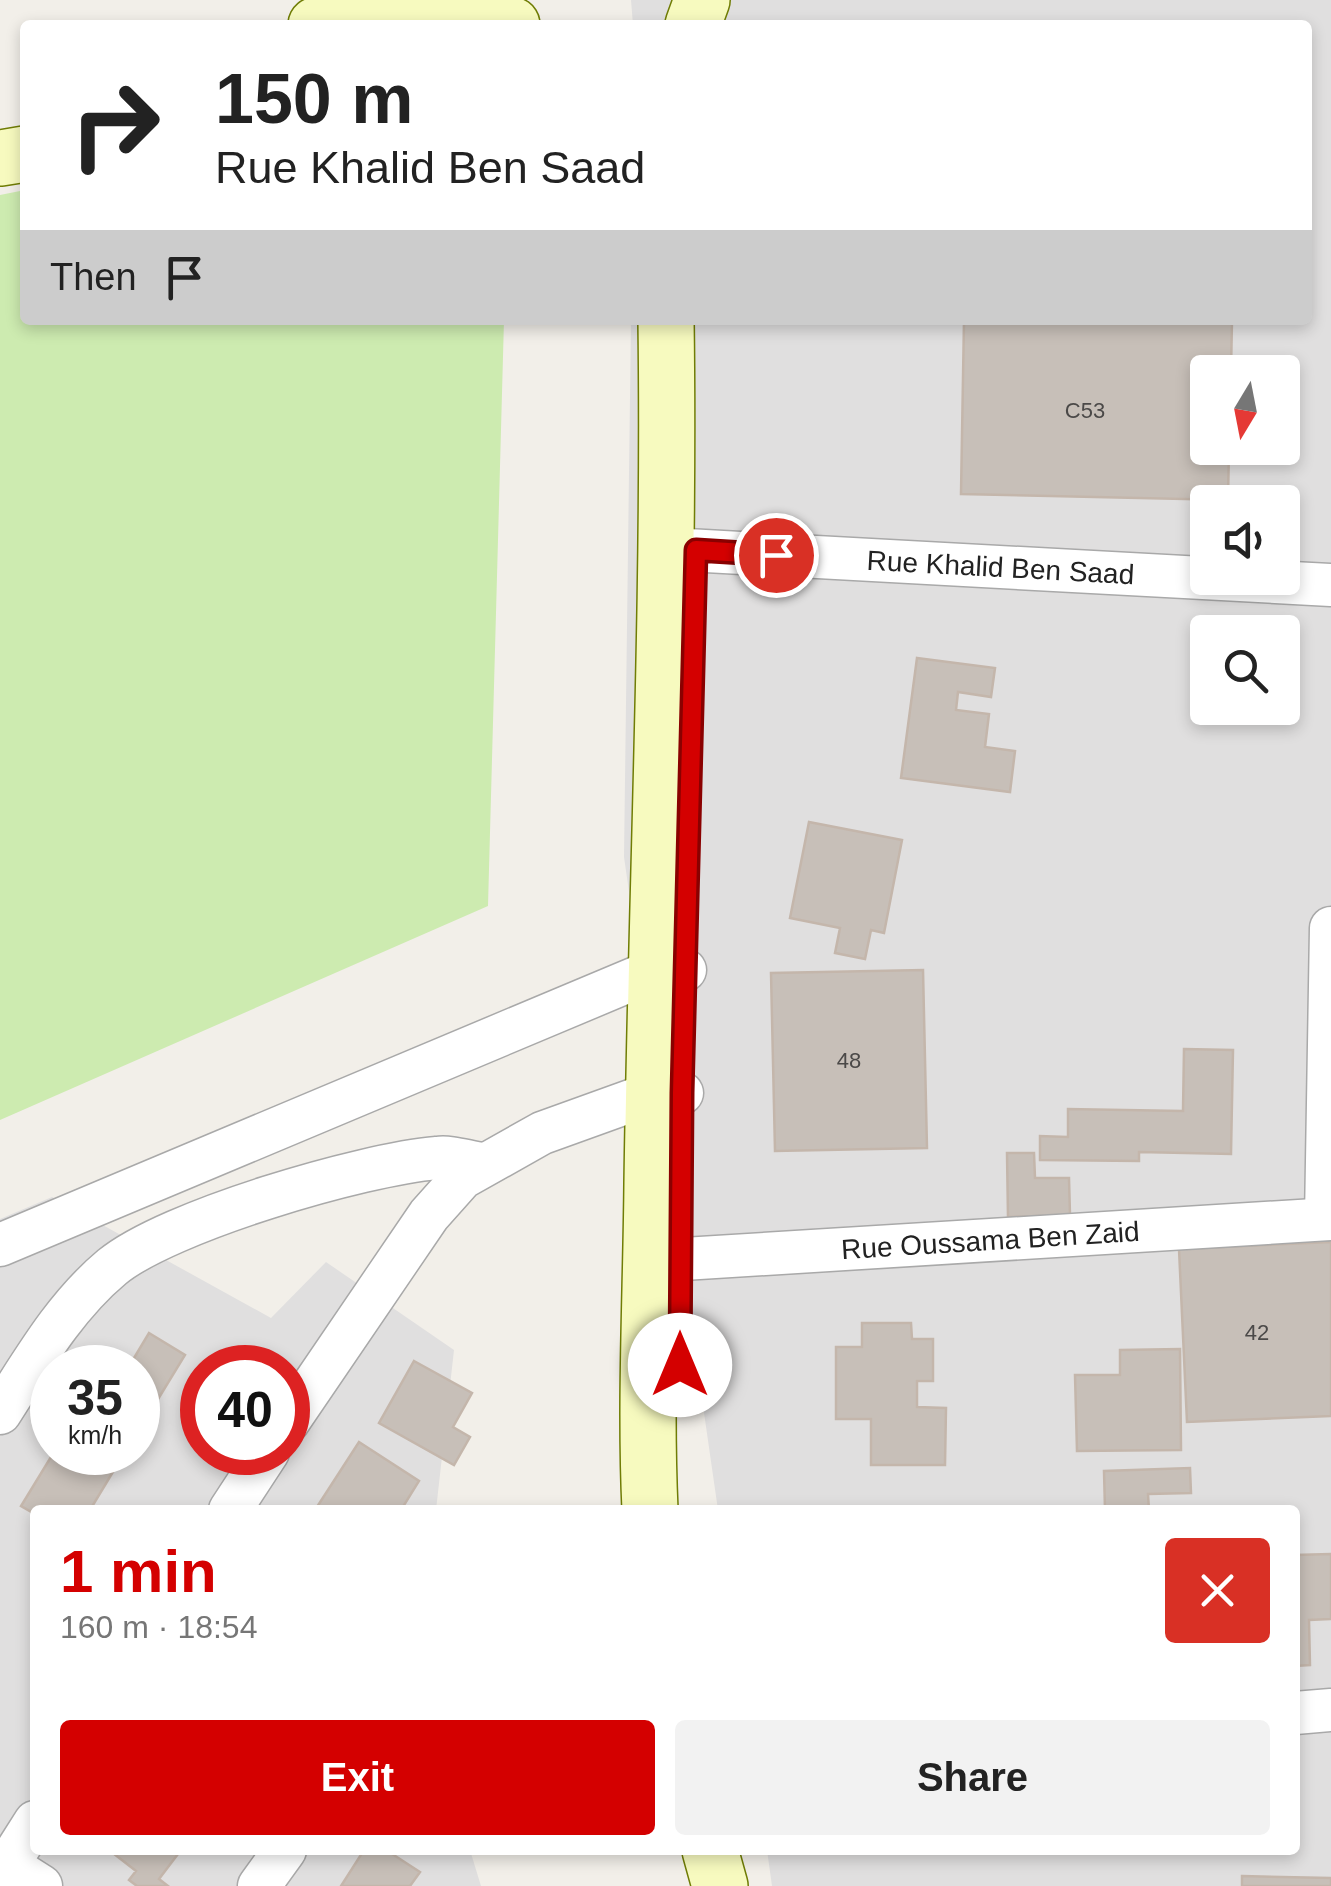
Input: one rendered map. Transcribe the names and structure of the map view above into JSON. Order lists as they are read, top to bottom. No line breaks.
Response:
{"streets":{"street":["Rue Khalid Ben Saad","Rue Oussama Ben Zaid"]},"house_numbers":["C53","48","42"],"north":"bottom","page":{"turn":["150 m","Rue Khalid Ben Saad"],"then":"Then","speed":"35 km/h","limit":"40","heading":["1 min","160 m · 18:54"],"buttons":["Exit","Share"]}}
